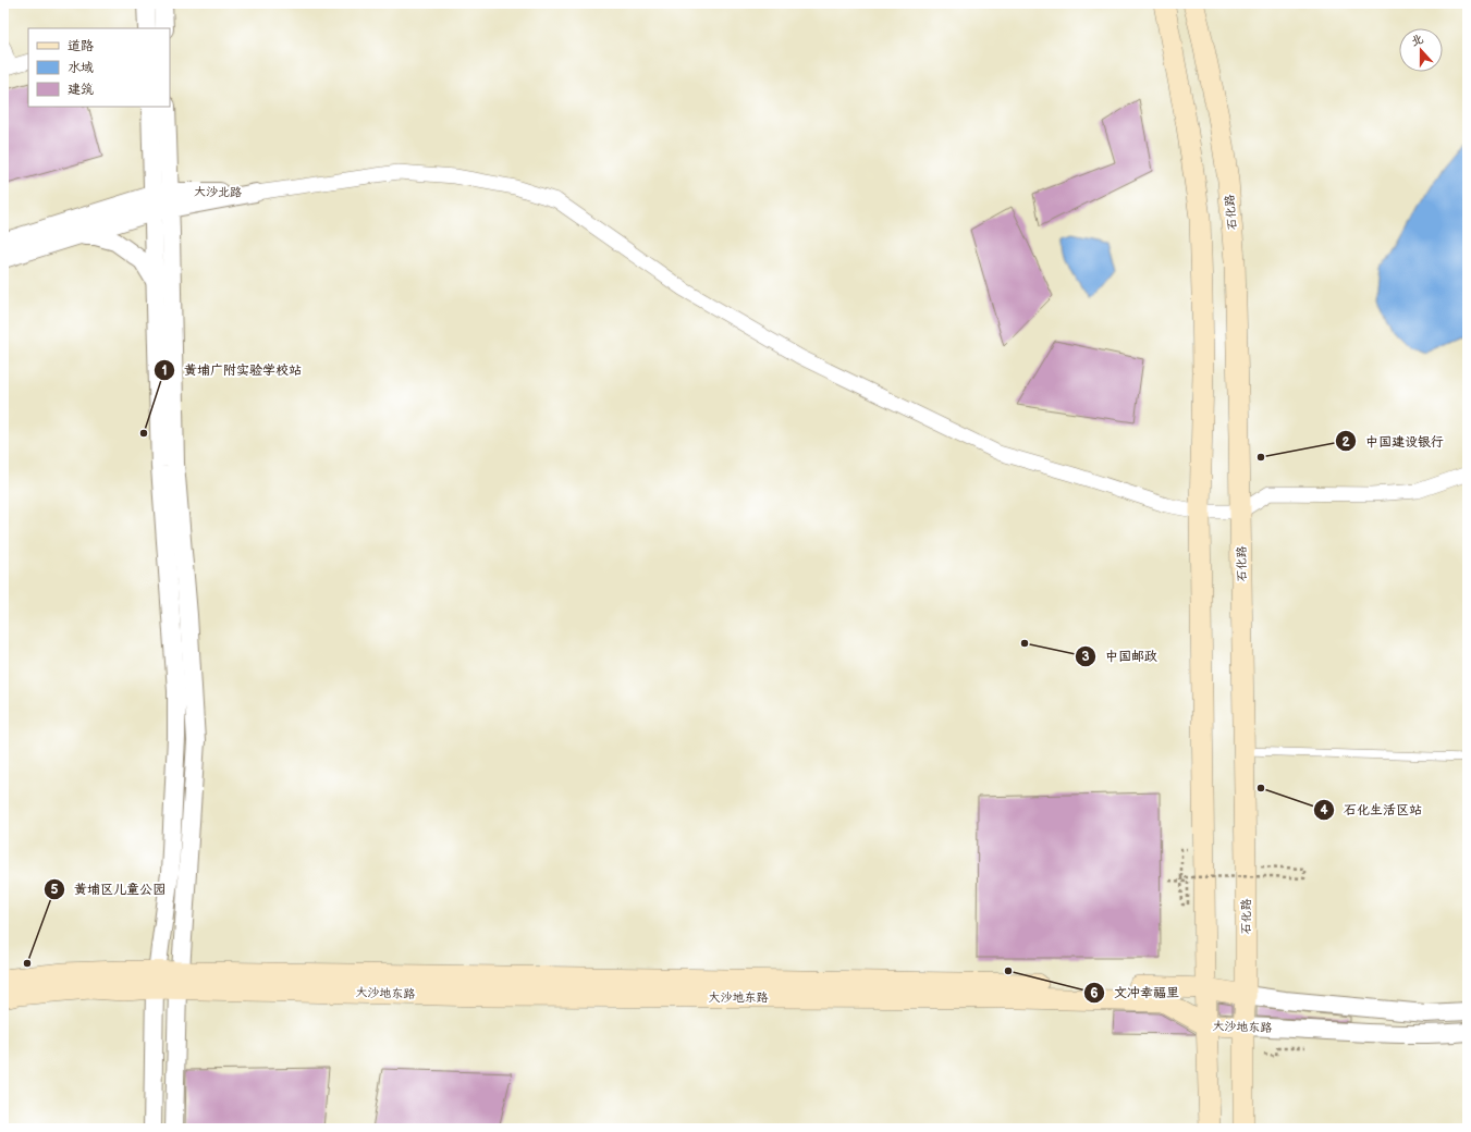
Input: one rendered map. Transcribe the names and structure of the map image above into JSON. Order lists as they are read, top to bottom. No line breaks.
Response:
{"streets":{"main road":["石化路","大沙地东路"],"street":["大沙北路"]},"crossings":[["石化路","大沙地东路"]],"places":["黄埔广附实验学校站","中国建设银行","中国邮政","石化生活区站","黄埔区儿童公园","文冲幸福里"],"legend":["道路","水域","建筑"],"north":"top"}
